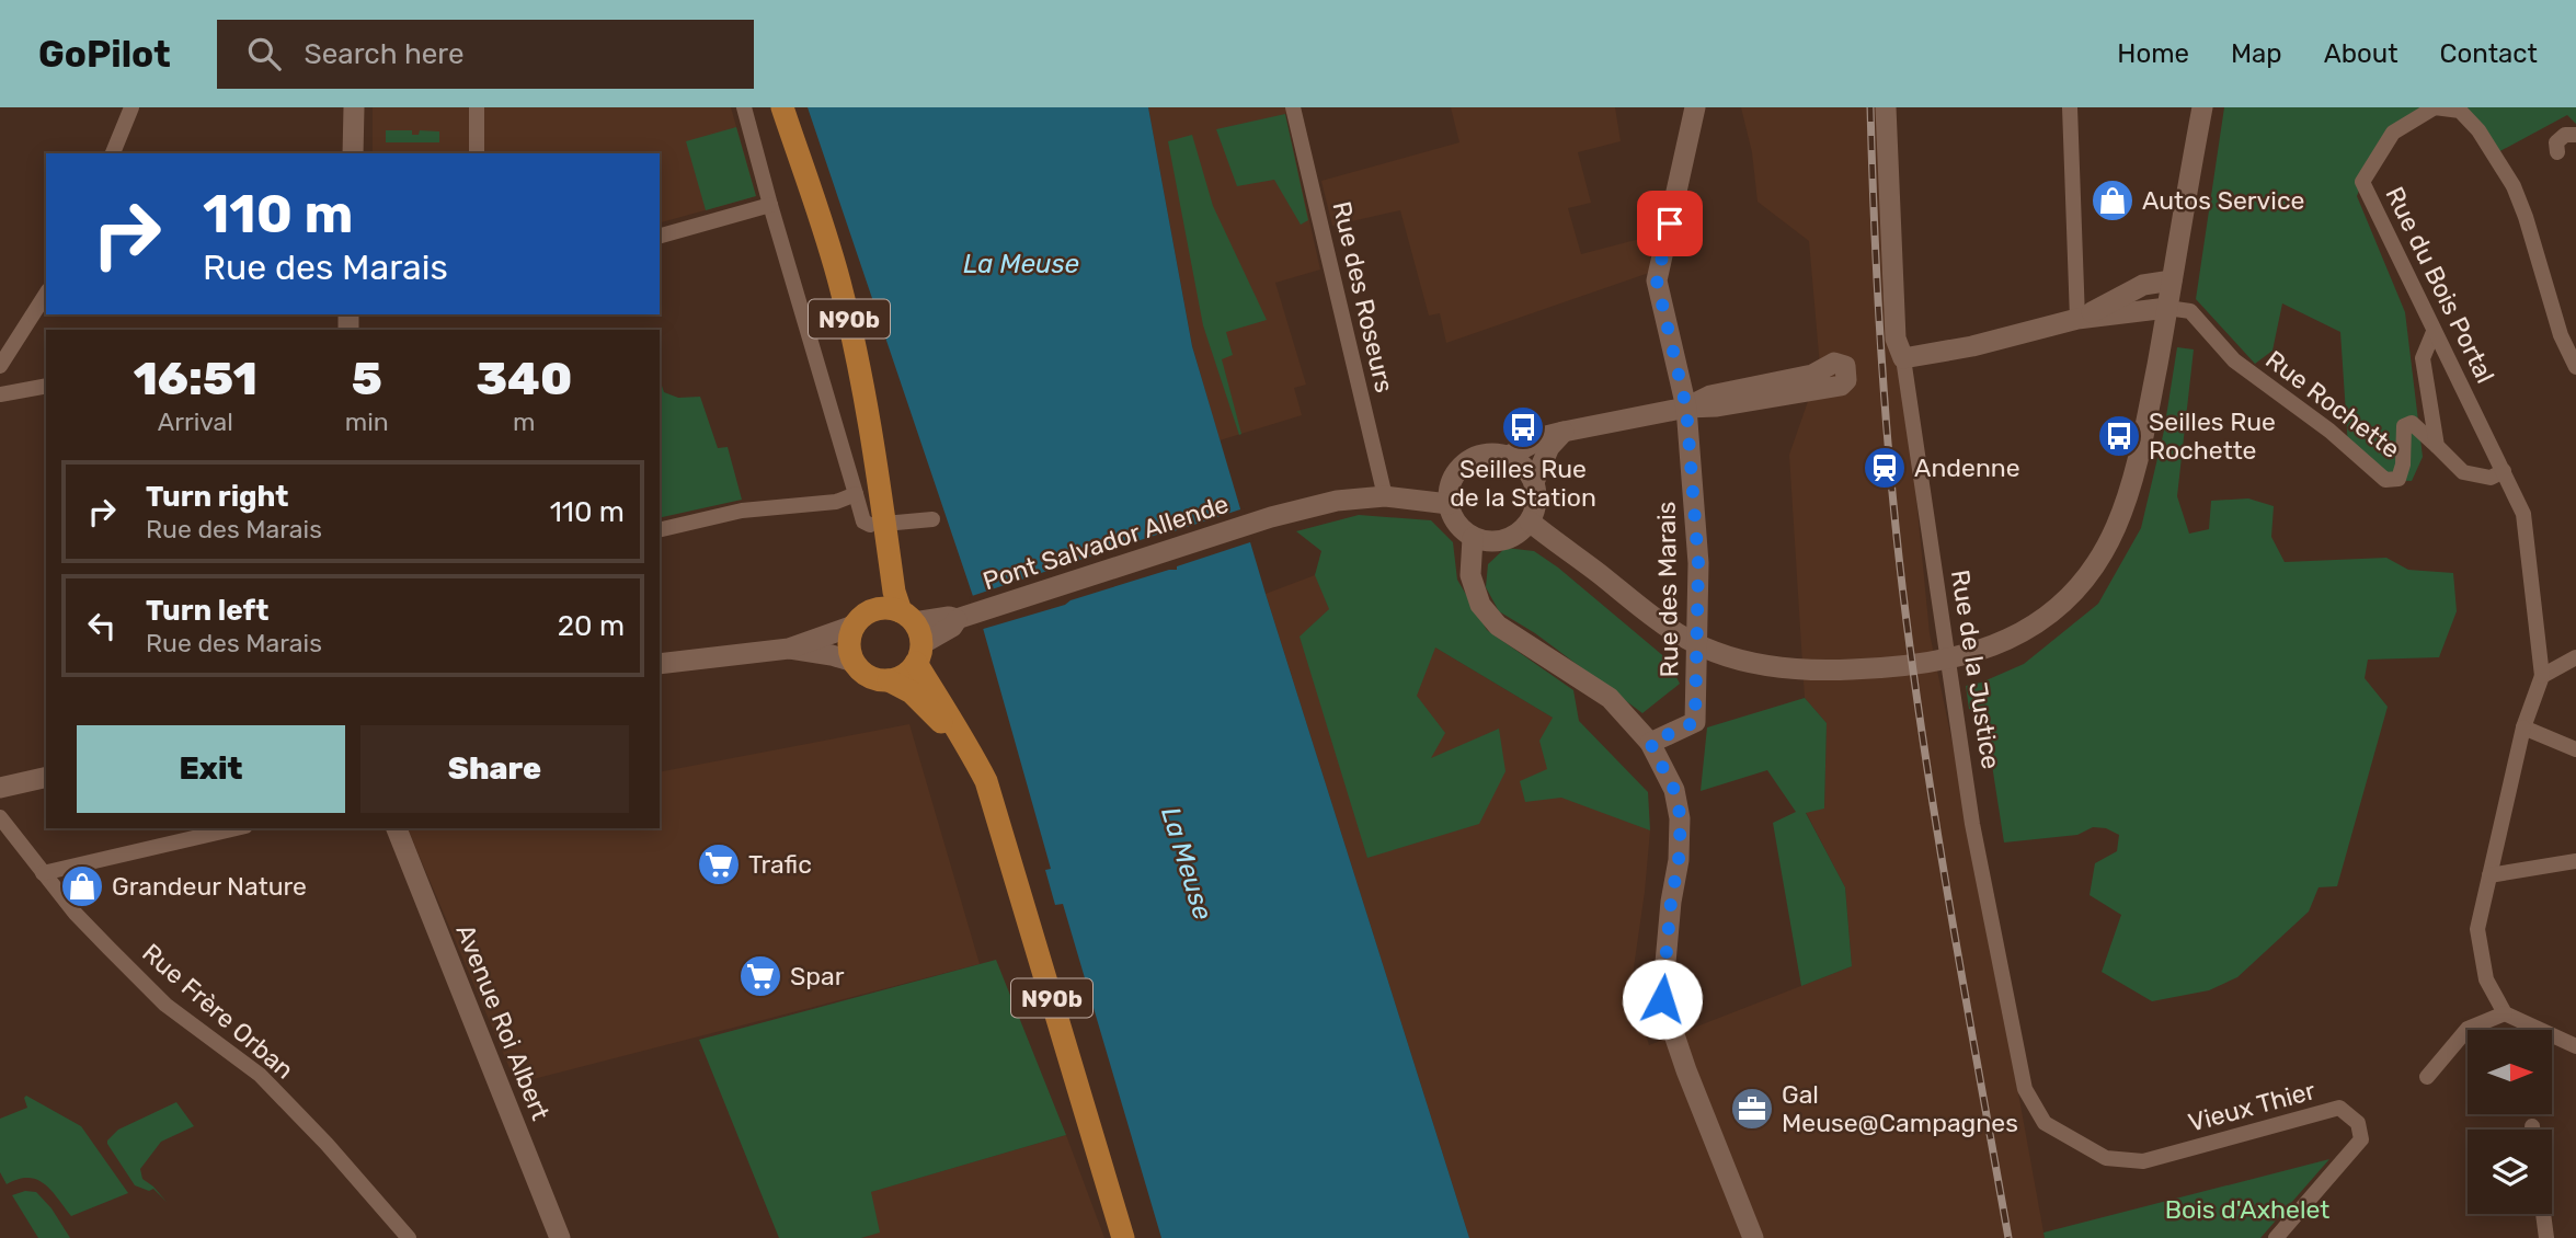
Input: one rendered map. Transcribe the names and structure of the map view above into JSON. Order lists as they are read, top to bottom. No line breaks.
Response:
{"streets":{"main road":["N90b","Pont Salvador Allende","Rue des Marais","Rue de la Justice","Avenue Roi Albert"],"street":["Rue du Bois Portal","Rue des Roseurs","Rue Rochette","Rue Frère Orban","Vieux Thier"]},"crossings":[["Rue du Bois Portal","Rue Rochette"],["Rue des Roseurs","Pont Salvador Allende"],["N90b","Pont Salvador Allende"],["Rue de la Justice","Vieux Thier"]],"water":["La Meuse"],"parks":["Bois d'Axhelet"],"places":{"shop":["Autos Service","Grandeur Nature"],"bus stop":["Seilles Rue de la Station","Seilles Rue Rochette"],"station":["Andenne"],"supermarket":["Trafic","Spar"],"office":["Gal Meuse@Campagnes"]},"north":"right","page":{"header":"GoPilot","search":"Search here","nav":["Home","Map","About","Contact"],"turn":["110 m","Rue des Marais"],"eta":["16:51","Arrival","5","min","340","m"],"list":[{"name":"Turn right","note":"Rue des Marais","value":"110 m"},{"name":"Turn left","note":"Rue des Marais","value":"20 m"}],"buttons":["Exit","Share"]}}
